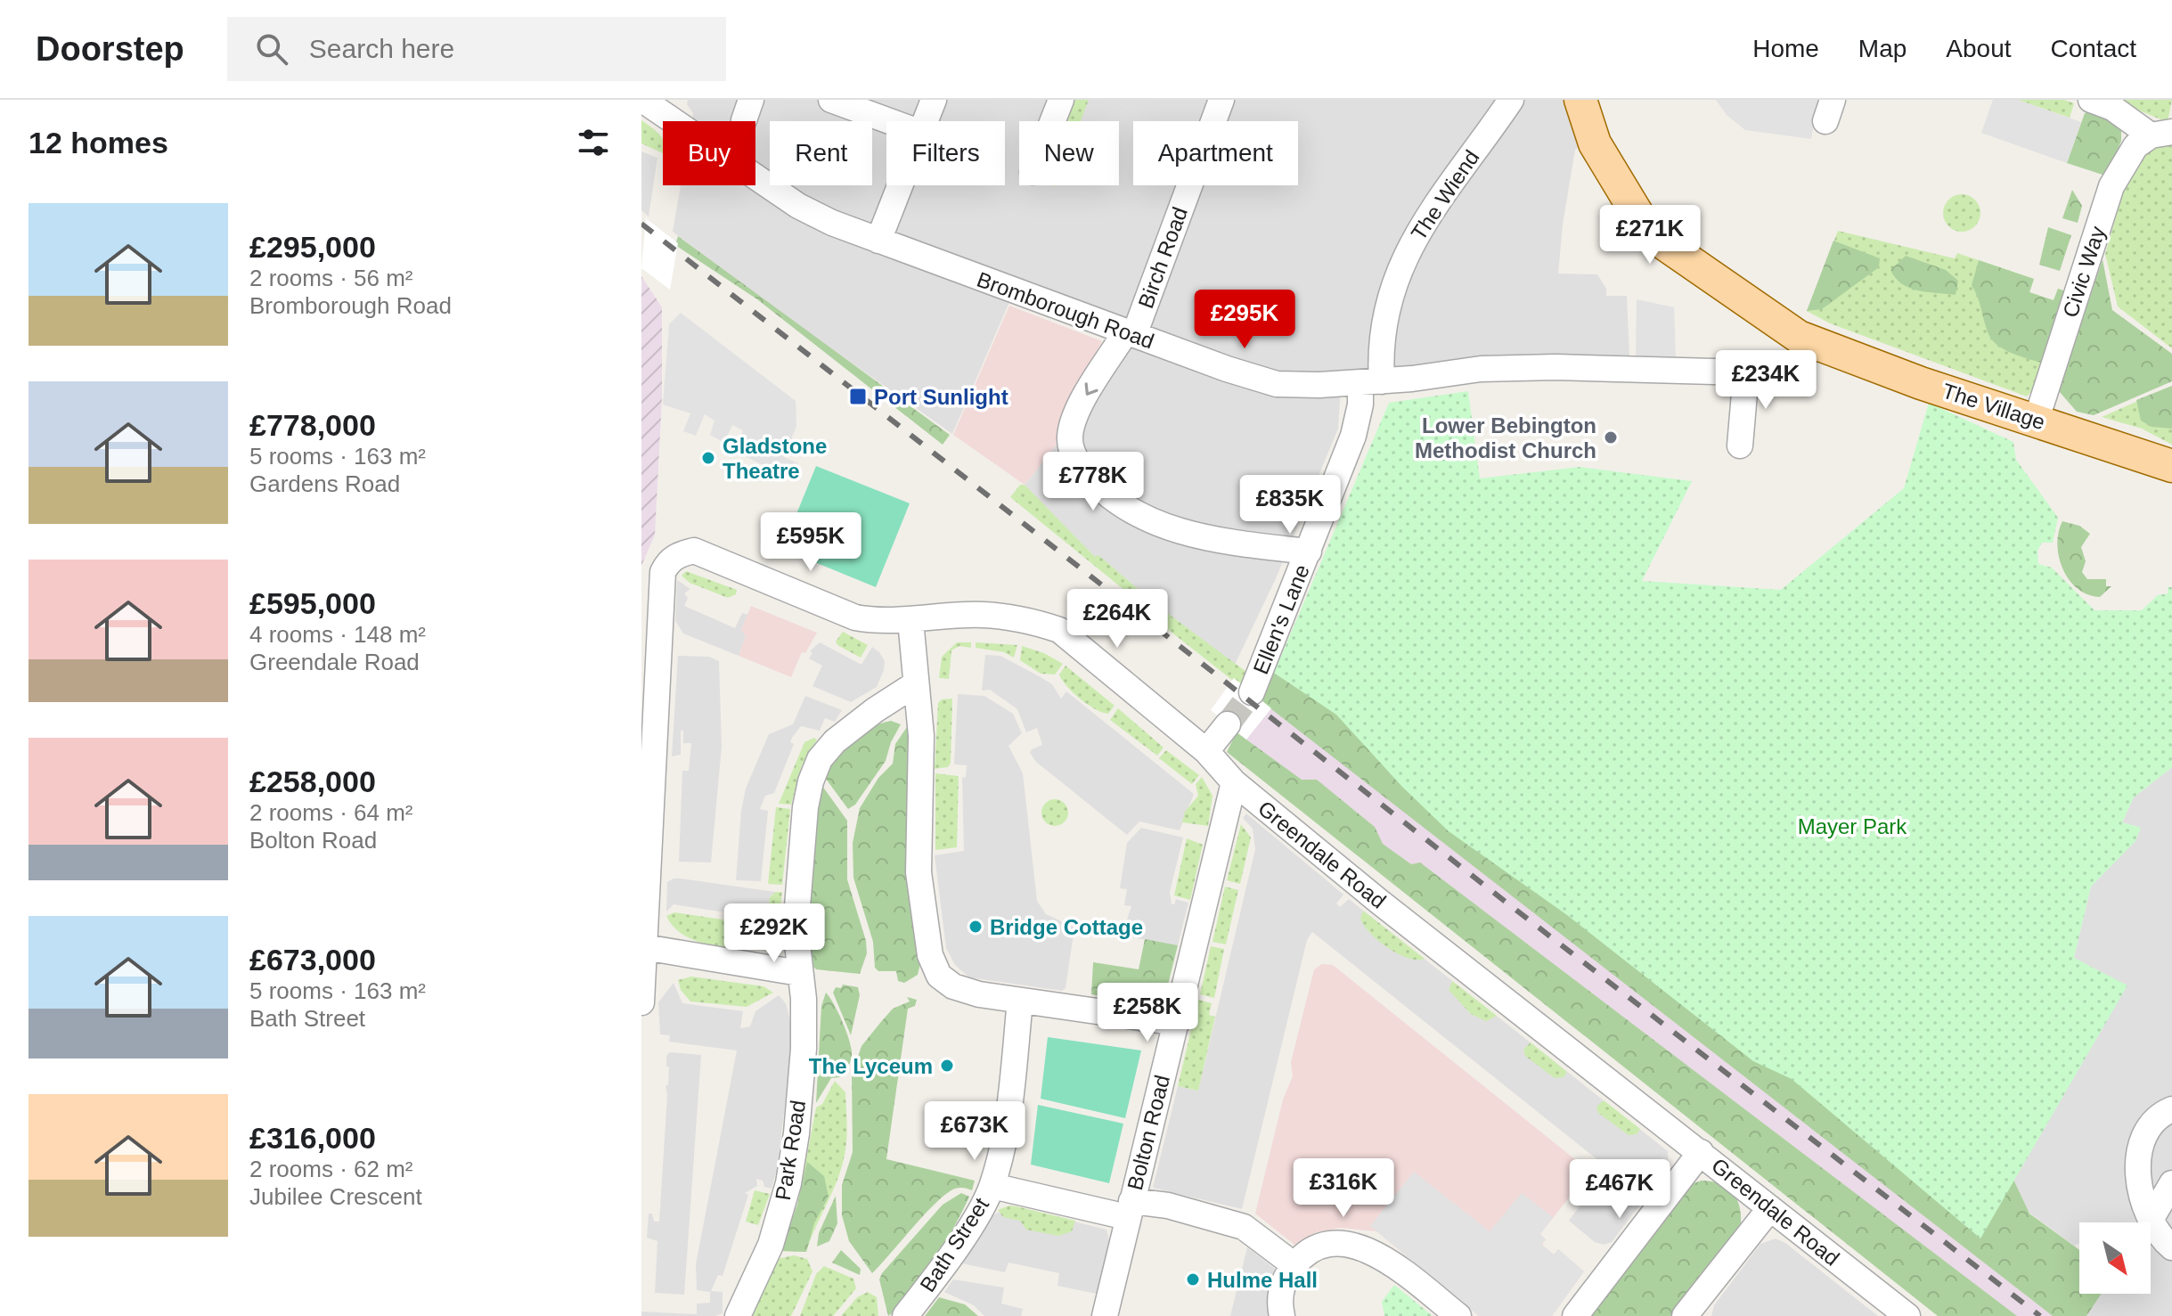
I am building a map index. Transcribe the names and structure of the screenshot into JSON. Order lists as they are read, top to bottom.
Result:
{
  "streets": {
    "main road": ["The Village"],
    "street": [
      "The Wiend",
      "Birch Road",
      "Civic Way",
      "Bromborough Road",
      "Ellen's Lane",
      "Greendale Road",
      "Bolton Road",
      "Park Road",
      "Bath Street"
    ]
  },
  "crossings": [
    ["The Wiend", "Bromborough Road"],
    ["The Wiend", "Ellen's Lane"],
    ["Birch Road", "Bromborough Road"],
    ["Birch Road", "Ellen's Lane"],
    ["Civic Way", "The Village"],
    ["Bromborough Road", "The Village"],
    ["Bromborough Road", "Ellen's Lane"],
    ["Greendale Road", "Bolton Road"]
  ],
  "parks": ["Mayer Park"],
  "places": {
    "transit": ["Port Sunlight"],
    "other": [
      "Lower Bebington Methodist Church",
      "Gladstone Theatre",
      "Bridge Cottage",
      "The Lyceum",
      "Hulme Hall"
    ]
  },
  "north": "bottom right",
  "page": {
    "header": "Doorstep",
    "search": "Search here",
    "nav": [
      "Home",
      "Map",
      "About",
      "Contact"
    ],
    "heading": "12 homes",
    "chip": [
      "Buy",
      "Rent",
      "Filters",
      "New",
      "Apartment"
    ],
    "list": [
      {
        "name": "£295,000",
        "note": "2 rooms · 56 m² · Bromborough Road"
      },
      {
        "name": "£778,000",
        "note": "5 rooms · 163 m² · Gardens Road"
      },
      {
        "name": "£595,000",
        "note": "4 rooms · 148 m² · Greendale Road"
      },
      {
        "name": "£258,000",
        "note": "2 rooms · 64 m² · Bolton Road"
      },
      {
        "name": "£673,000",
        "note": "5 rooms · 163 m² · Bath Street"
      },
      {
        "name": "£316,000",
        "note": "2 rooms · 62 m² · Jubilee Crescent"
      }
    ],
    "price": [
      "£271K",
      "£295K",
      "£234K",
      "£778K",
      "£835K",
      "£595K",
      "£264K",
      "£292K",
      "£258K",
      "£673K",
      "£316K",
      "£467K"
    ]
  }
}
